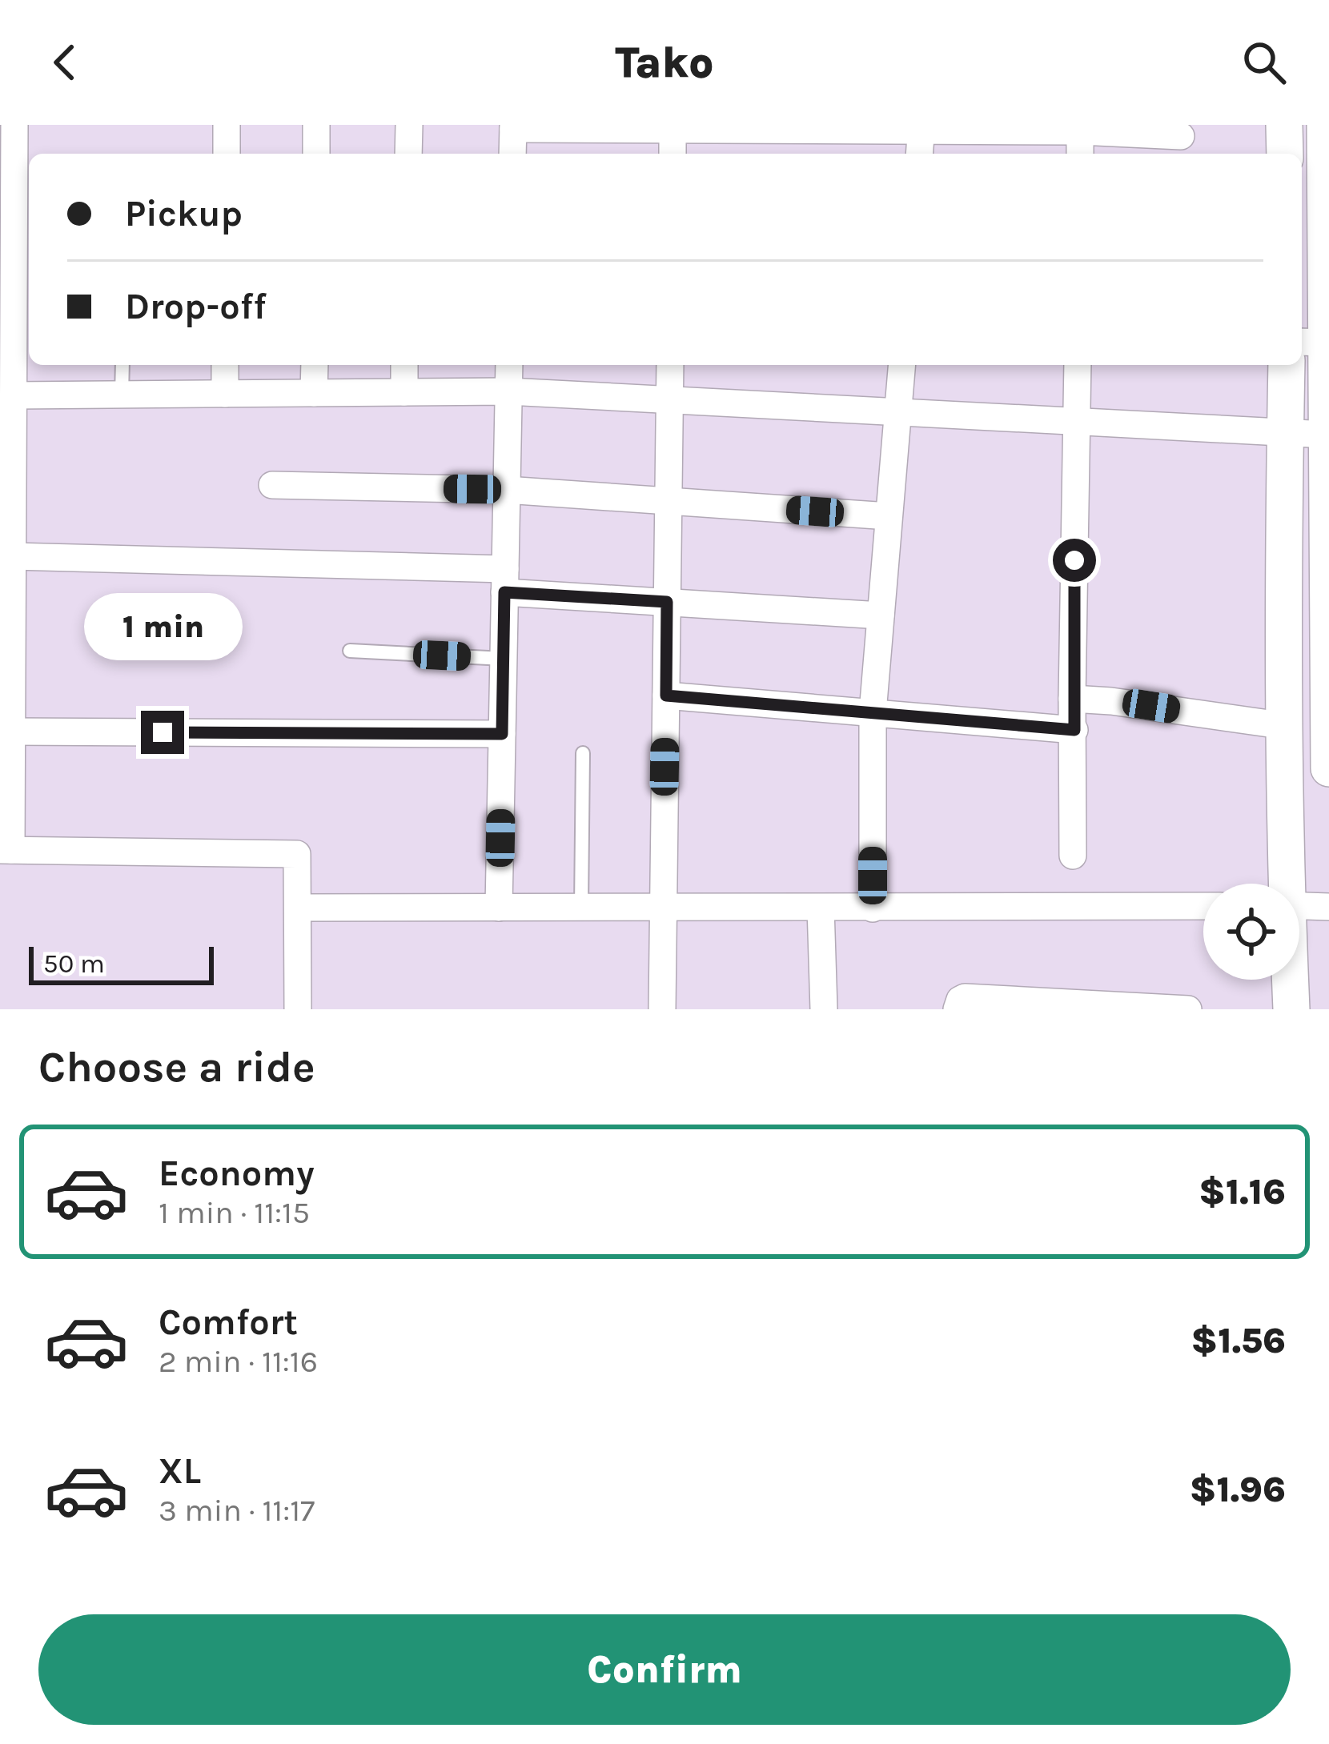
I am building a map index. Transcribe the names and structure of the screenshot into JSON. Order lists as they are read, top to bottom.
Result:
{
  "scale_bar": "50 m",
  "page": {
    "header": "Tako",
    "banner": ["Pickup", "Drop-off"],
    "bubble": "1 min",
    "scale": "50 m",
    "heading": "Choose a ride",
    "list": [
      {
        "name": "Economy",
        "note": "1 min · 11:15",
        "value": "$1.16"
      },
      {
        "name": "Comfort",
        "note": "2 min · 11:16",
        "value": "$1.56"
      },
      {
        "name": "XL",
        "note": "3 min · 11:17",
        "value": "$1.96"
      }
    ],
    "buttons": "Confirm"
  }
}
